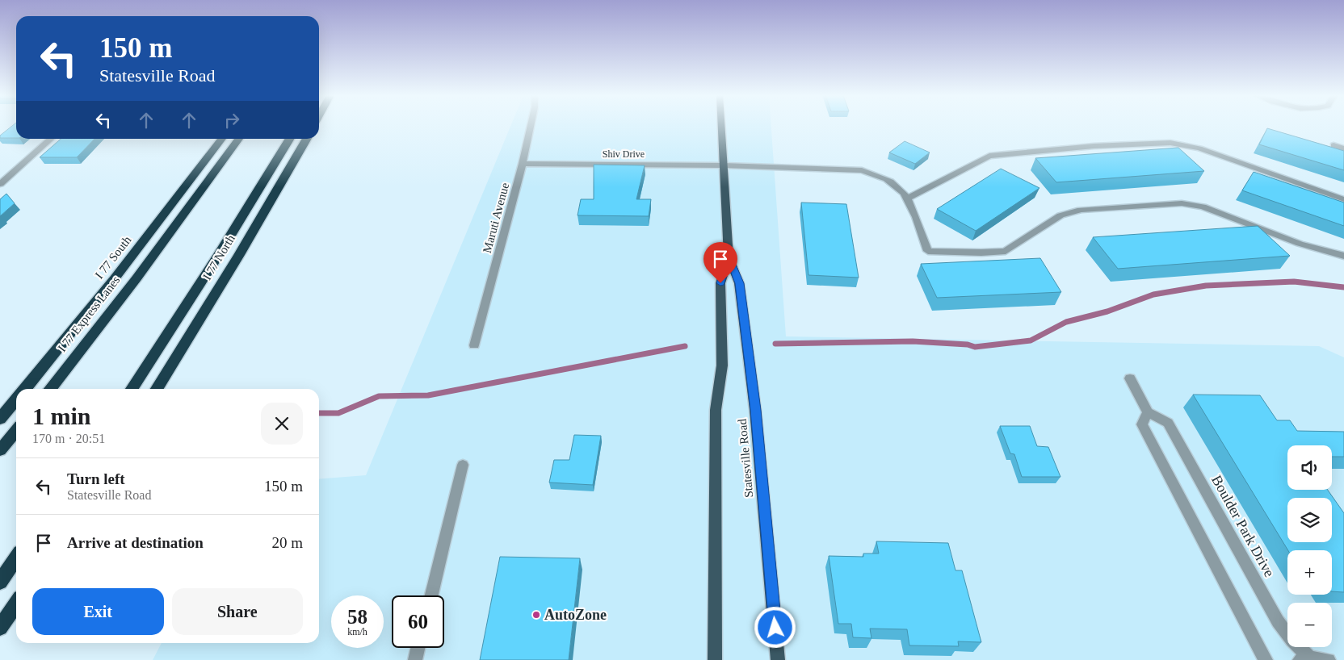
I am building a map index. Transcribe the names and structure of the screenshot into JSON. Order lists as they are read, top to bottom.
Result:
{
  "streets": {
    "highway": ["I 77 South", "I 77 North", "I 77 Express Lanes"],
    "main road": ["Statesville Road"],
    "street": ["Shiv Drive", "Maruti Avenue", "Boulder Park Drive"]
  },
  "crossings": [
    ["Shiv Drive", "Maruti Avenue"],
    ["Shiv Drive", "Statesville Road"]
  ],
  "places": ["AutoZone"],
  "page": {
    "turn": ["150 m", "Statesville Road"],
    "heading": ["1 min", "170 m · 20:51"],
    "map_buttons": ["+", "−"],
    "list": [
      {
        "name": "Turn left",
        "note": "Statesville Road",
        "value": "150 m"
      },
      {
        "name": "Arrive at destination",
        "value": "20 m"
      }
    ],
    "buttons": ["Exit", "Share"],
    "speed": "58 km/h",
    "limit": "60"
  }
}
